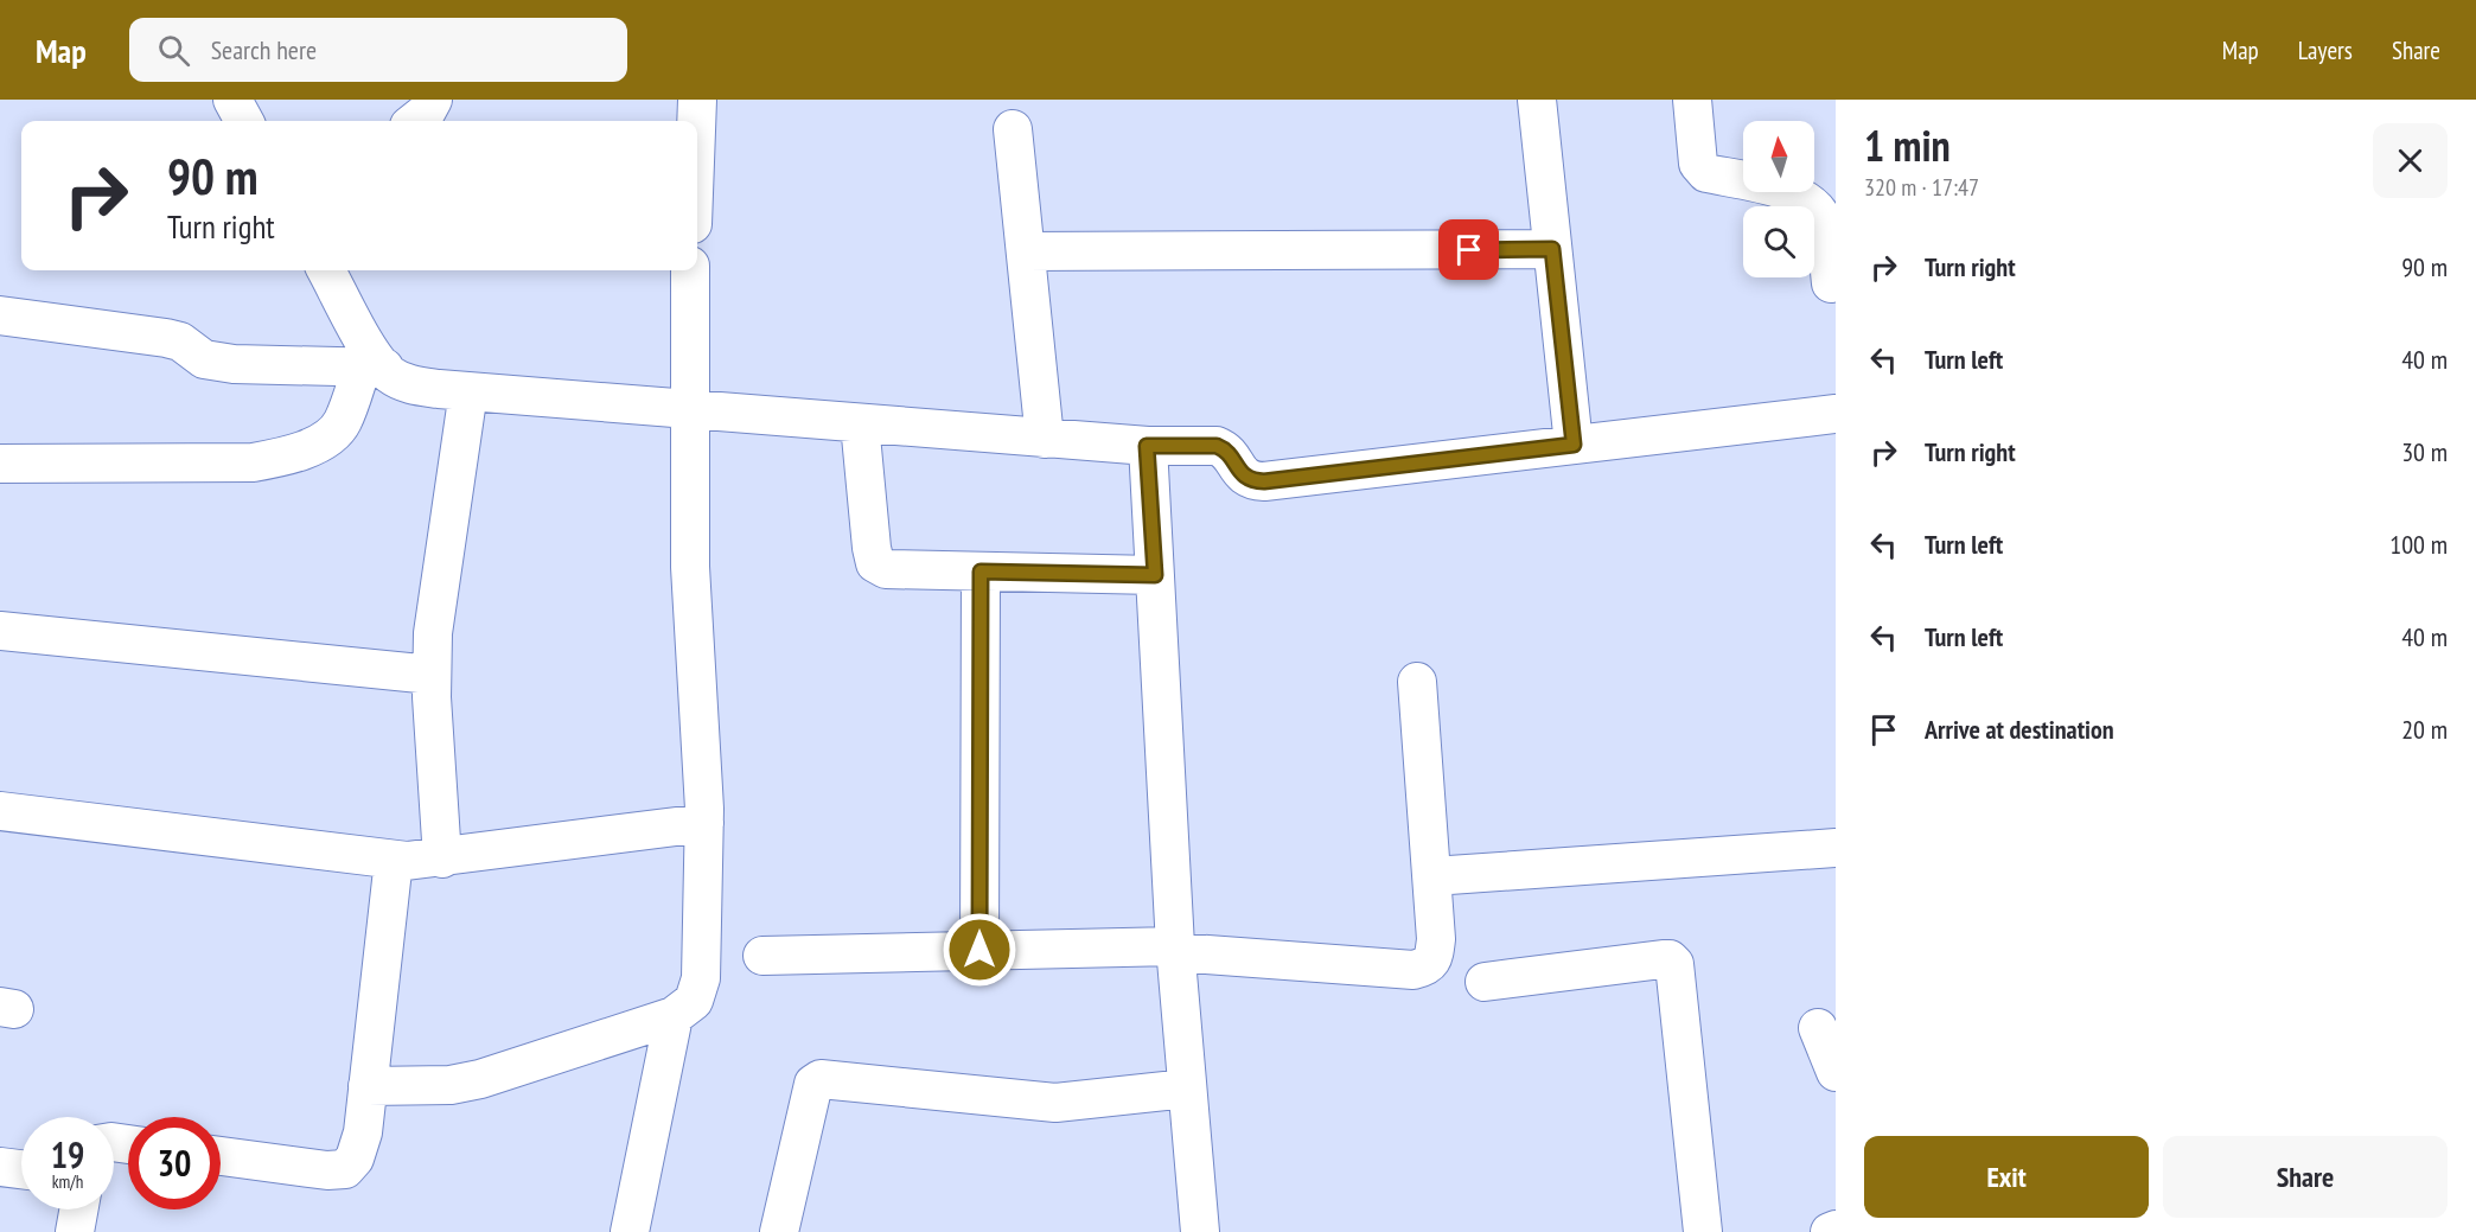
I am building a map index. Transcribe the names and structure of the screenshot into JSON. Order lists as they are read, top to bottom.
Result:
{
  "north": "top",
  "page": {
    "header": "Map",
    "search": "Search here",
    "nav": ["Map", "Layers", "Share"],
    "heading": ["1 min", "320 m · 17:47"],
    "turn": ["90 m", "Turn right"],
    "list": [
      {
        "name": "Turn right",
        "value": "90 m"
      },
      {
        "name": "Turn left",
        "value": "40 m"
      },
      {
        "name": "Turn right",
        "value": "30 m"
      },
      {
        "name": "Turn left",
        "value": "100 m"
      },
      {
        "name": "Turn left",
        "value": "40 m"
      },
      {
        "name": "Arrive at destination",
        "value": "20 m"
      }
    ],
    "speed": "19 km/h",
    "limit": "30",
    "buttons": ["Exit", "Share"]
  }
}
